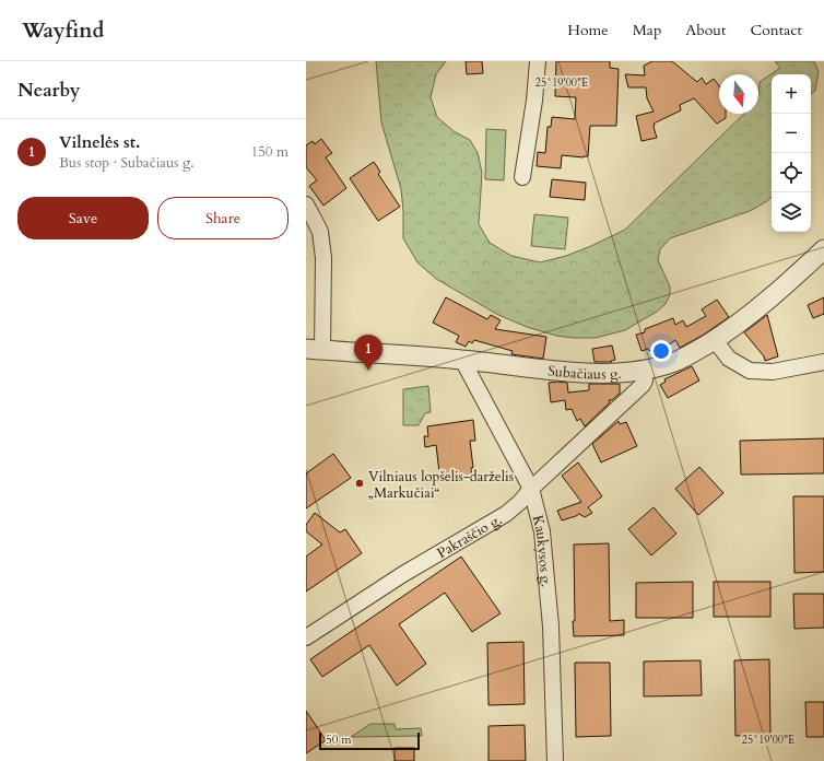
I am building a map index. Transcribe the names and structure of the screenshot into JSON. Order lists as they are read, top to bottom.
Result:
{
  "streets": {
    "street": ["Subačiaus g.", "Pakraščio g.", "Kaukysos g."]
  },
  "crossings": [
    ["Subačiaus g.", "Pakraščio g."],
    ["Subačiaus g.", "Kaukysos g."],
    ["Pakraščio g.", "Kaukysos g."]
  ],
  "places": ["Vilniaus lopšelis-darželis „Markučiai“"],
  "scale_bar": "50 m",
  "north": "bottom",
  "page": {
    "header": "Wayfind",
    "nav": [
      "Home",
      "Map",
      "About",
      "Contact"
    ],
    "heading": "Nearby",
    "map_buttons": ["+", "−"],
    "list": [
      {
        "mark": "1",
        "name": "Vilnelės st.",
        "note": "Bus stop · Subačiaus g.",
        "value": "150 m"
      }
    ],
    "buttons": ["Save", "Share"],
    "pins": "1",
    "scale": "50 m"
  },
  "coordinates": ["25°19'00\"E"]
}
